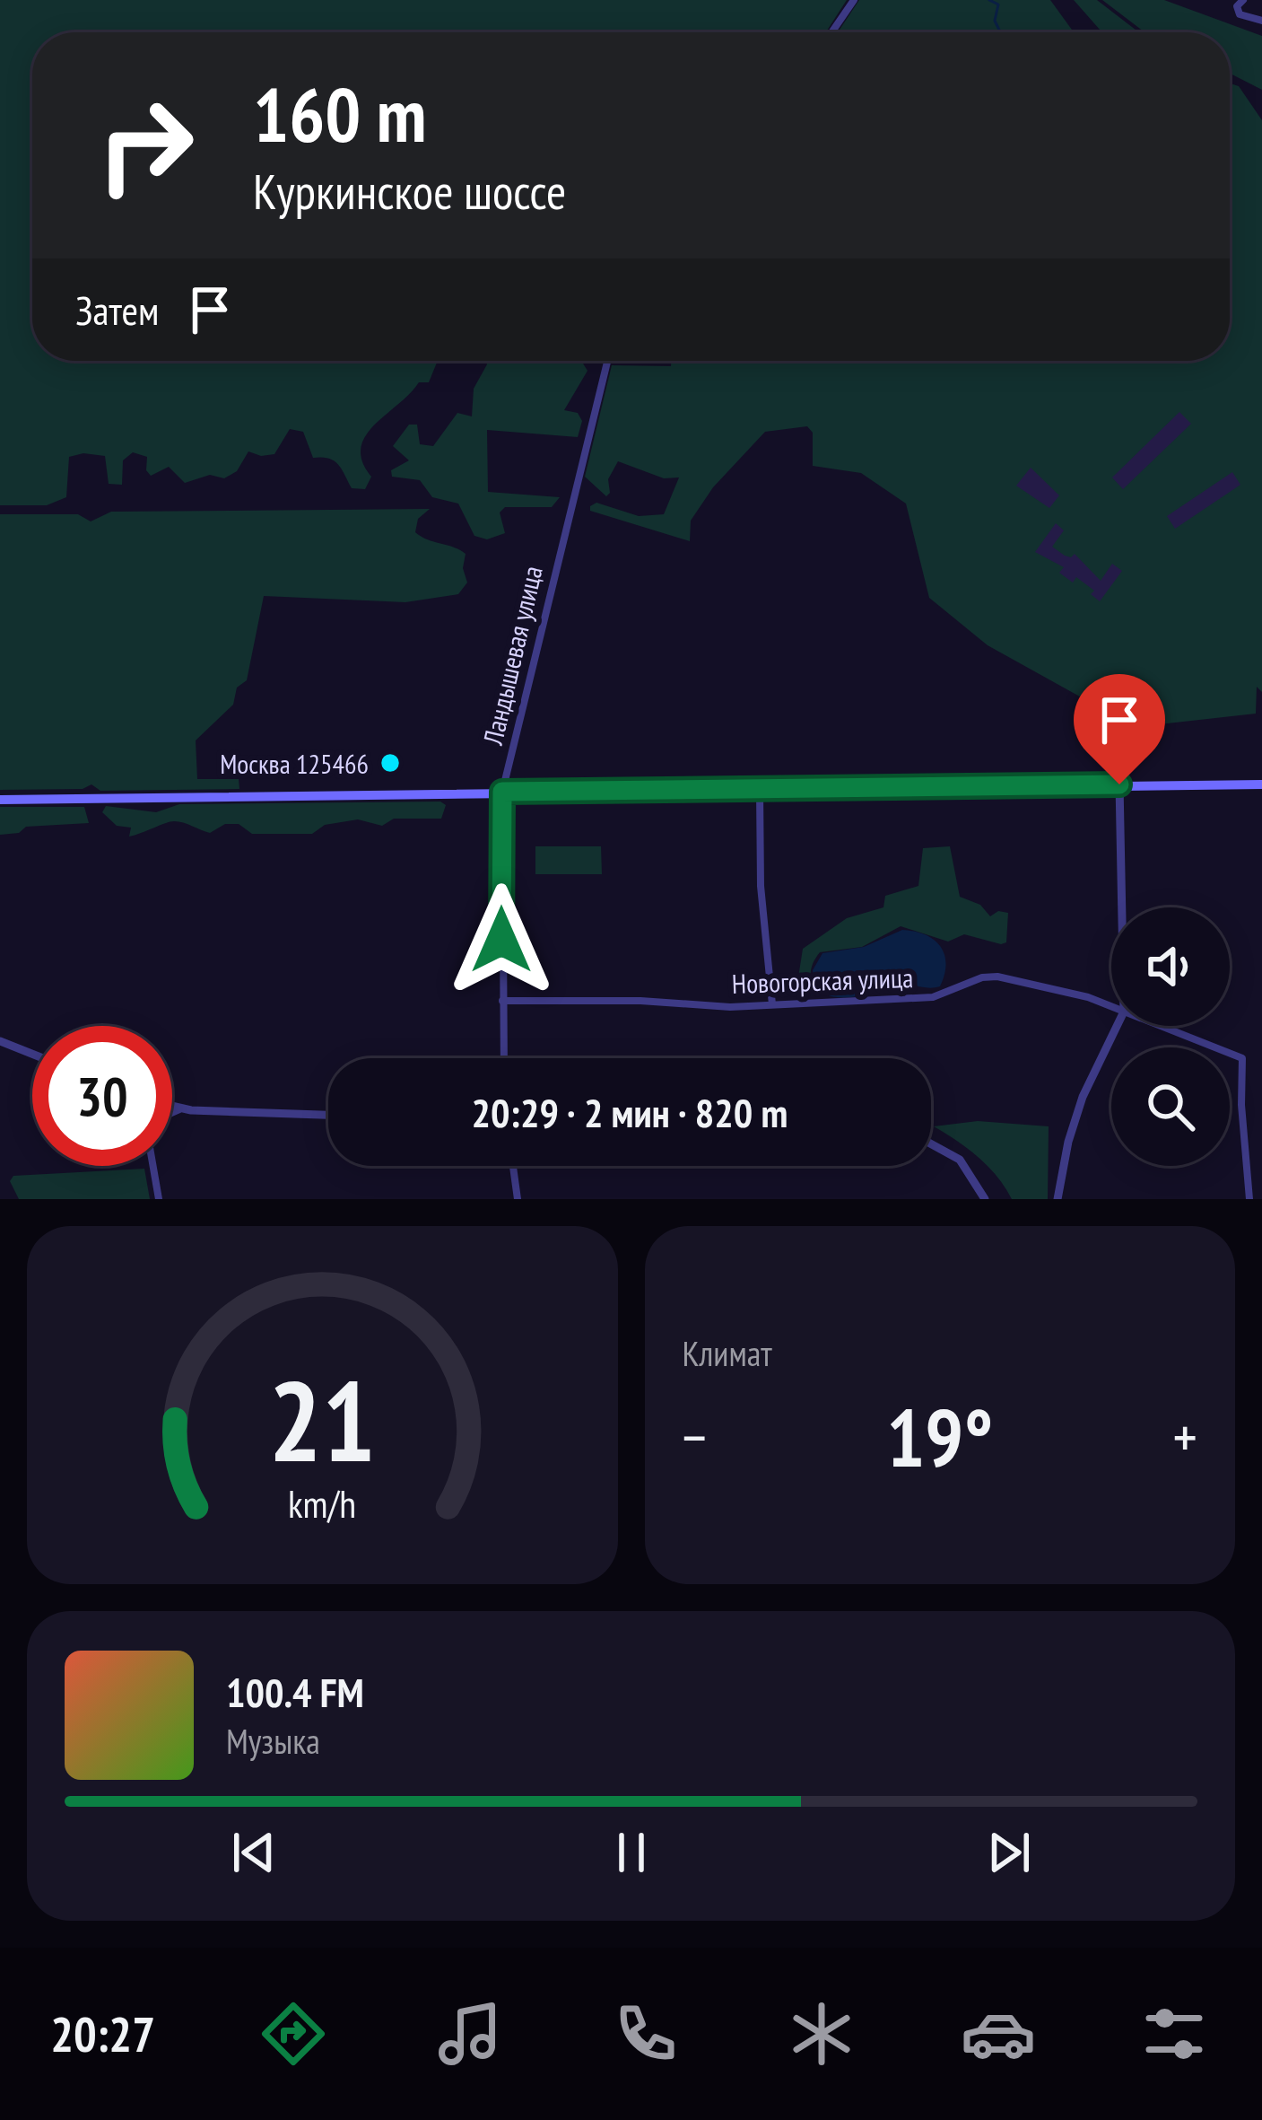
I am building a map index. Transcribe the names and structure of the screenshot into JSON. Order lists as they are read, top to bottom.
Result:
{
  "streets": {
    "street": ["Ландышевая улица", "Новогорская улица"]
  },
  "crossings": [
    ["Ландышевая улица", "Новогорская улица"]
  ],
  "places": ["Москва 125466"],
  "page": {
    "turn": ["160 m", "Куркинское шоссе"],
    "then": "Затем",
    "limit": "30",
    "trip": "20:29 · 2 мин · 820 m",
    "tile": "Климат",
    "heat": ["−", "19°", "+"],
    "song": ["100.4 FM", "Музыка"],
    "tabs": "20:27",
    "gauge": ["21", "km/h"]
  }
}
